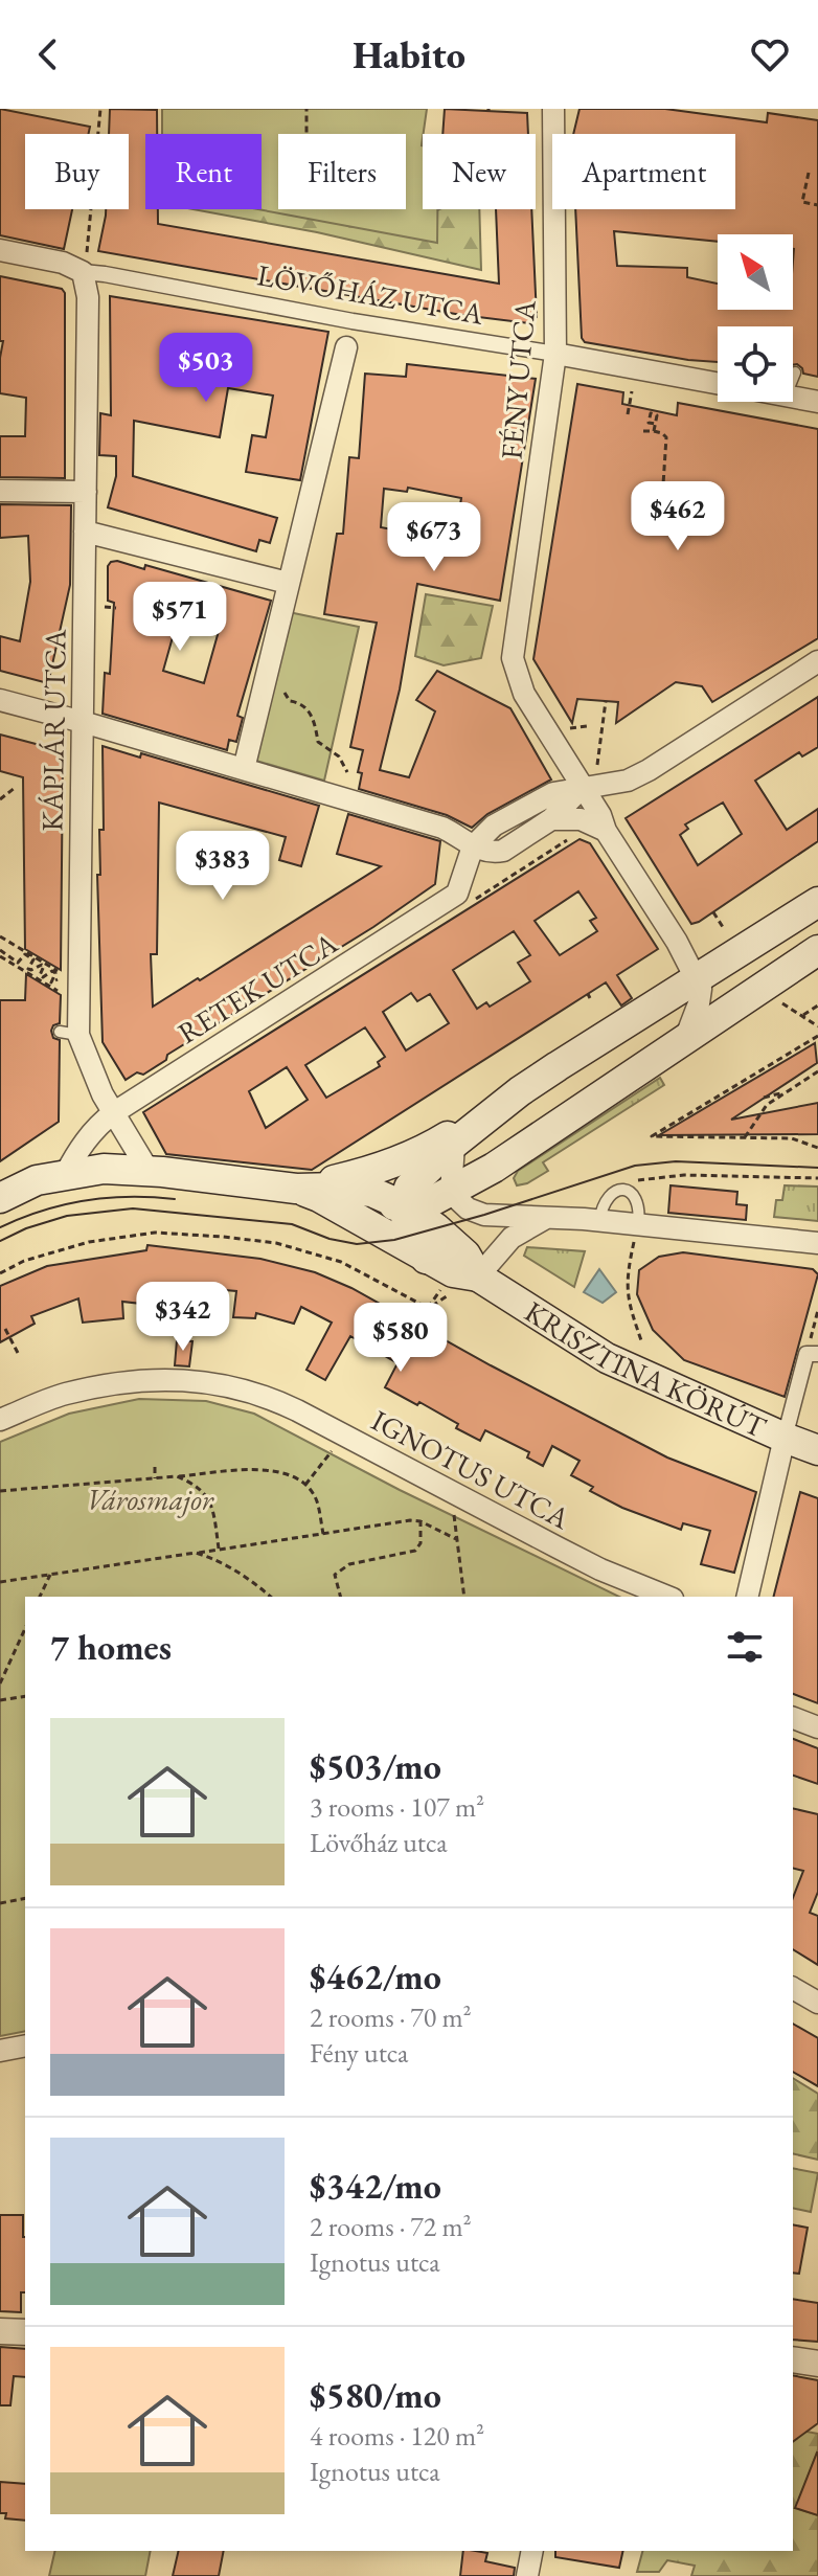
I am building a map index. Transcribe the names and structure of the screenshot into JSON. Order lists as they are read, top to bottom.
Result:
{
  "streets": {
    "main road": ["KRISZTINA KÖRÚT"],
    "street": [
      "LÖVŐHÁZ UTCA",
      "FÉNY UTCA",
      "KÁPLÁR UTCA",
      "RETEK UTCA",
      "IGNOTUS UTCA"
    ]
  },
  "crossings": [
    ["LÖVŐHÁZ UTCA", "FÉNY UTCA"],
    ["LÖVŐHÁZ UTCA", "KÁPLÁR UTCA"],
    ["KÁPLÁR UTCA", "RETEK UTCA"]
  ],
  "parks": ["Városmajor"],
  "north": "top left",
  "page": {
    "header": "Habito",
    "chip": [
      "Buy",
      "Rent",
      "Filters",
      "New",
      "Apartment"
    ],
    "price": [
      "$503",
      "$462",
      "$673",
      "$571",
      "$383",
      "$342",
      "$580"
    ],
    "heading": "7 homes",
    "list": [
      {
        "name": "$503/mo",
        "note": "3 rooms · 107 m² · Lövőház utca"
      },
      {
        "name": "$462/mo",
        "note": "2 rooms · 70 m² · Fény utca"
      },
      {
        "name": "$342/mo",
        "note": "2 rooms · 72 m² · Ignotus utca"
      },
      {
        "name": "$580/mo",
        "note": "4 rooms · 120 m² · Ignotus utca"
      }
    ]
  }
}
